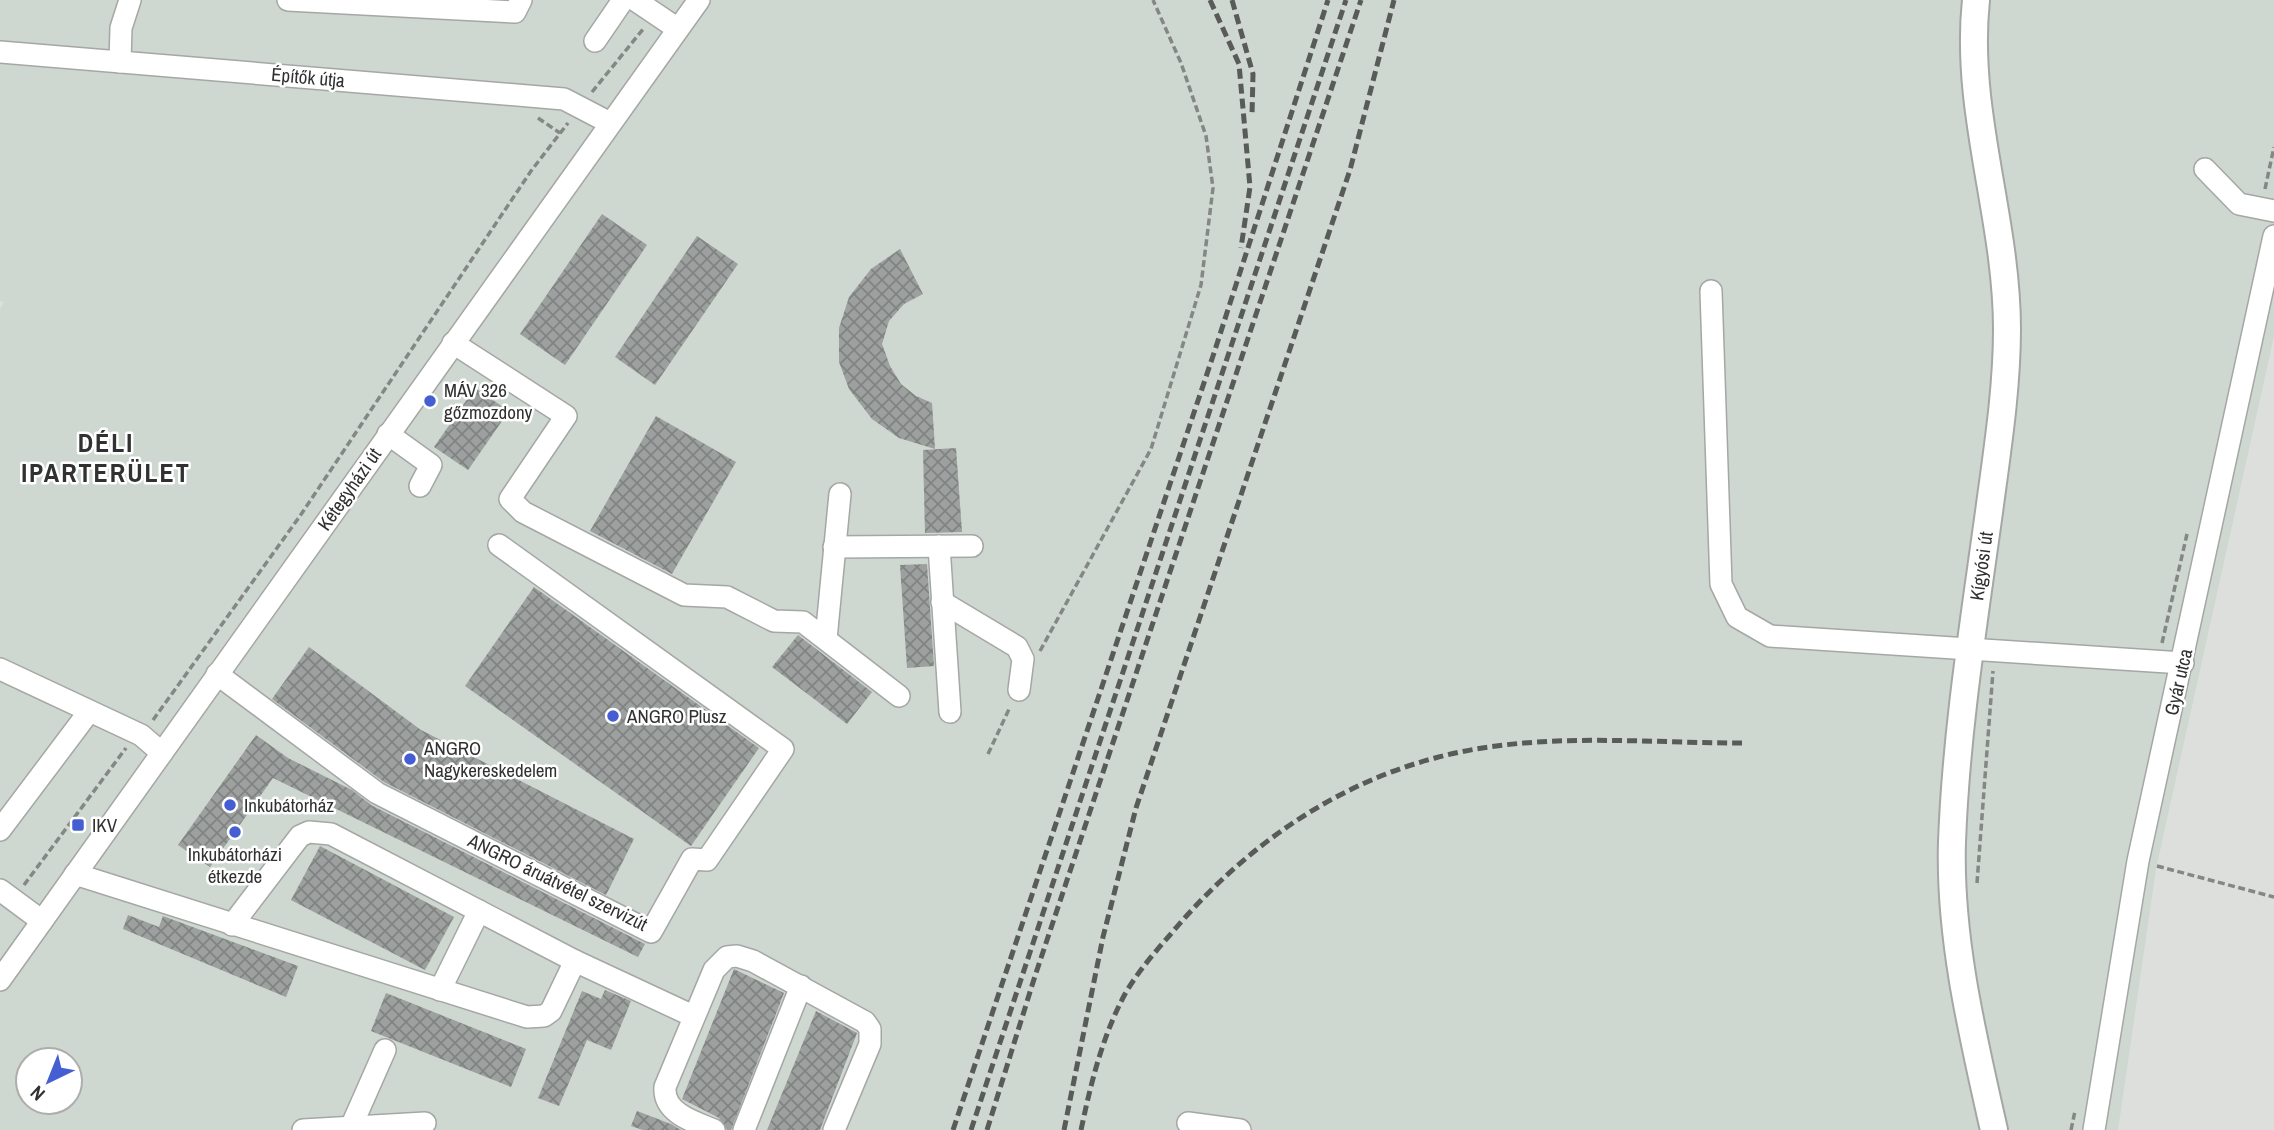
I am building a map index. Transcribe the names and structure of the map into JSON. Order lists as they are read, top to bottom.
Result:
{
  "streets": {
    "main road": ["Kígyósi út"],
    "street": [
      "Építők útja",
      "Kétegyházi út",
      "Gyár utca",
      "ANGRO áruátvétel szervizút"
    ]
  },
  "crossings": [
    ["Építők útja", "Kétegyházi út"],
    ["Kétegyházi út", "ANGRO áruátvétel szervizút"]
  ],
  "districts": ["DÉLI IPARTERÜLET"],
  "places": {
    "other": [
      "MÁV 326 gőzmozdony",
      "ANGRO Plusz",
      "ANGRO Nagykereskedelem",
      "Inkubátorház",
      "Inkubátorházi étkezde"
    ],
    "transit": ["IKV"]
  },
  "north": "bottom left"
}
